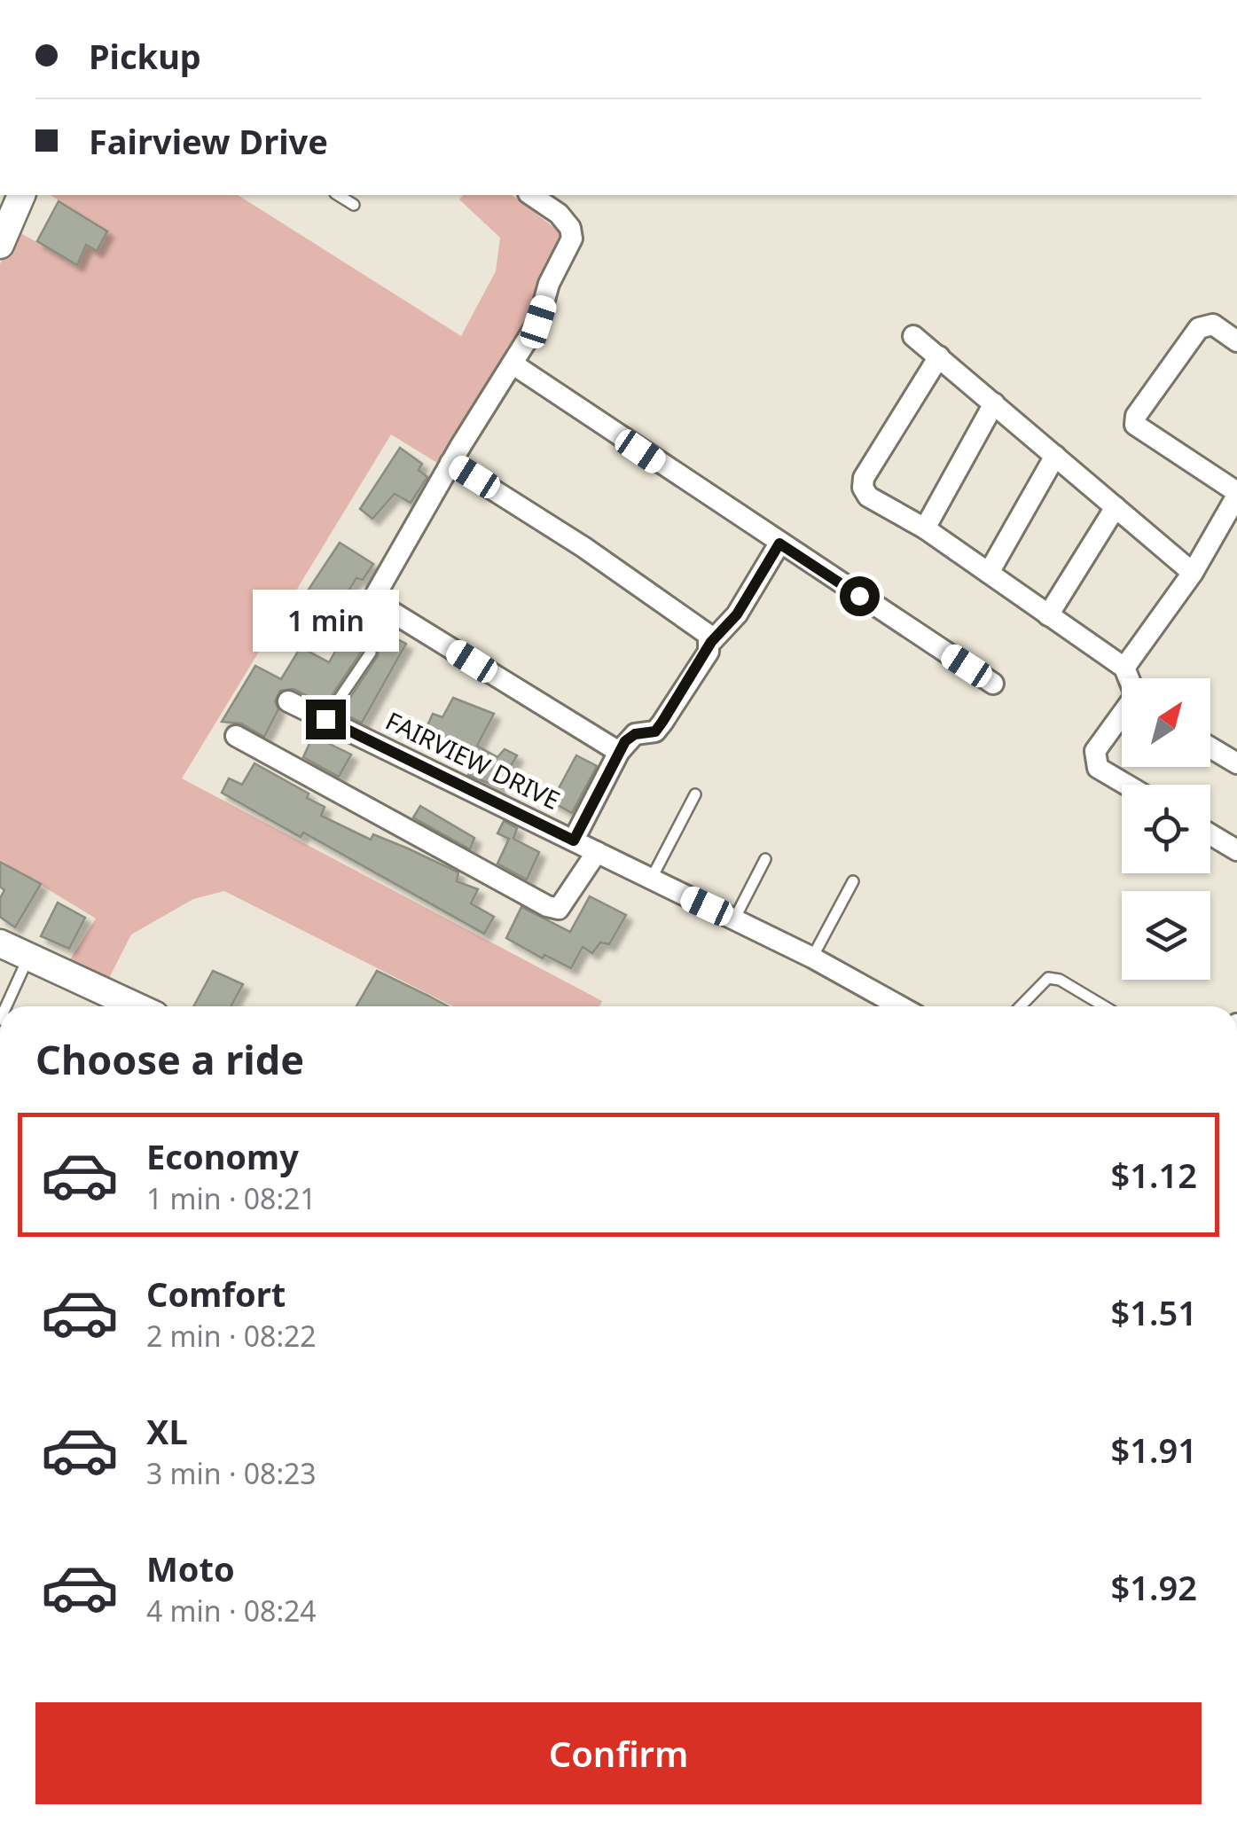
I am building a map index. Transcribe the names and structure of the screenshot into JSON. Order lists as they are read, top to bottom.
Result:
{
  "streets": {
    "street": ["FAIRVIEW DRIVE"]
  },
  "north": "top right",
  "page": {
    "banner": ["Pickup", "Fairview Drive"],
    "bubble": "1 min",
    "heading": "Choose a ride",
    "list": [
      {
        "name": "Economy",
        "note": "1 min · 08:21",
        "value": "$1.12"
      },
      {
        "name": "Comfort",
        "note": "2 min · 08:22",
        "value": "$1.51"
      },
      {
        "name": "XL",
        "note": "3 min · 08:23",
        "value": "$1.91"
      },
      {
        "name": "Moto",
        "note": "4 min · 08:24",
        "value": "$1.92"
      }
    ],
    "buttons": "Confirm"
  }
}
